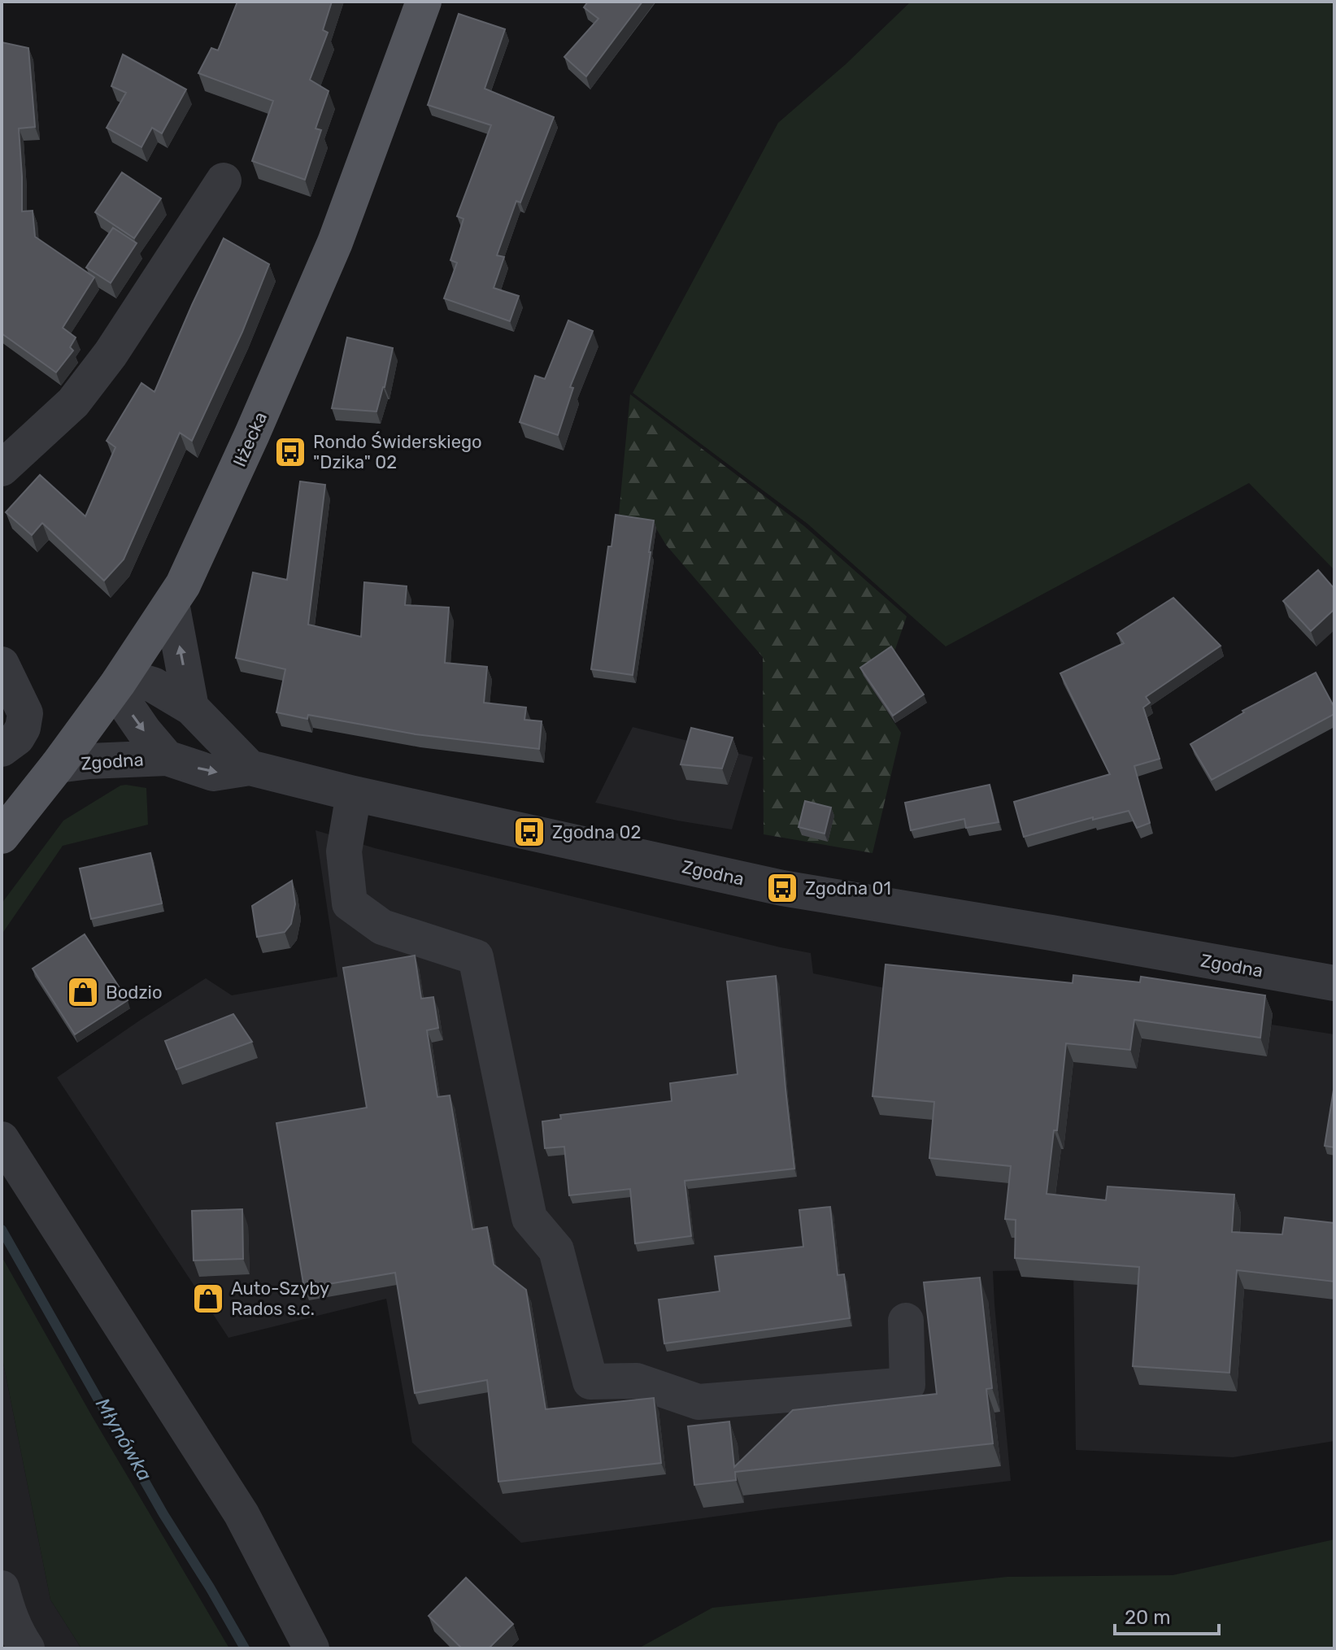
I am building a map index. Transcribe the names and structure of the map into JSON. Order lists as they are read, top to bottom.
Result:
{
  "streets": {
    "main road": ["Iłżecka"],
    "street": ["Zgodna"]
  },
  "crossings": [
    ["Iłżecka", "Zgodna"]
  ],
  "water": ["Młynówka"],
  "places": {
    "bus stop": ["Rondo Świderskiego \"Dzika\" 02", "Zgodna 02", "Zgodna 01"],
    "shop": ["Bodzio", "Auto-Szyby Rados s.c."]
  },
  "scale_bar": "20 m"
}
